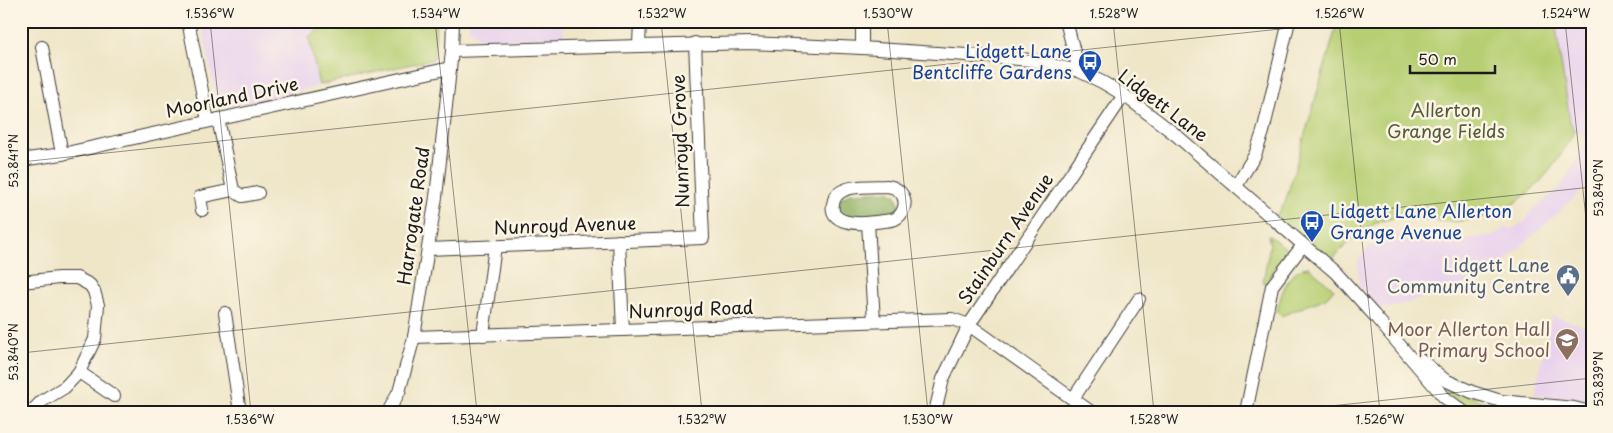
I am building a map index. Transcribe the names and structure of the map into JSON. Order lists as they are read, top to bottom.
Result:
{
  "streets": {
    "street": [
      "Moorland Drive",
      "Lidgett Lane",
      "Nunroyd Grove",
      "Harrogate Road",
      "Nunroyd Avenue",
      "Stainburn Avenue",
      "Nunroyd Road"
    ]
  },
  "crossings": [
    ["Moorland Drive", "Harrogate Road"],
    ["Lidgett Lane", "Nunroyd Grove"],
    ["Lidgett Lane", "Harrogate Road"],
    ["Lidgett Lane", "Stainburn Avenue"],
    ["Nunroyd Grove", "Nunroyd Avenue"],
    ["Harrogate Road", "Nunroyd Avenue"],
    ["Harrogate Road", "Nunroyd Road"],
    ["Stainburn Avenue", "Nunroyd Road"]
  ],
  "parks": ["Allerton Grange Fields"],
  "places": {
    "bus stop": ["Lidgett Lane Bentcliffe Gardens", "Lidgett Lane Allerton Grange Avenue"],
    "public building": ["Lidgett Lane Community Centre"],
    "school or university": ["Moor Allerton Hall Primary School"]
  },
  "scale_bar": "50 m",
  "coordinates": [
    "1.536°W",
    "1.534°W",
    "1.532°W",
    "1.530°W",
    "1.528°W",
    "1.526°W",
    "1.524°W",
    "53.841°N",
    "53.840°N",
    "53.839°N"
  ]
}
